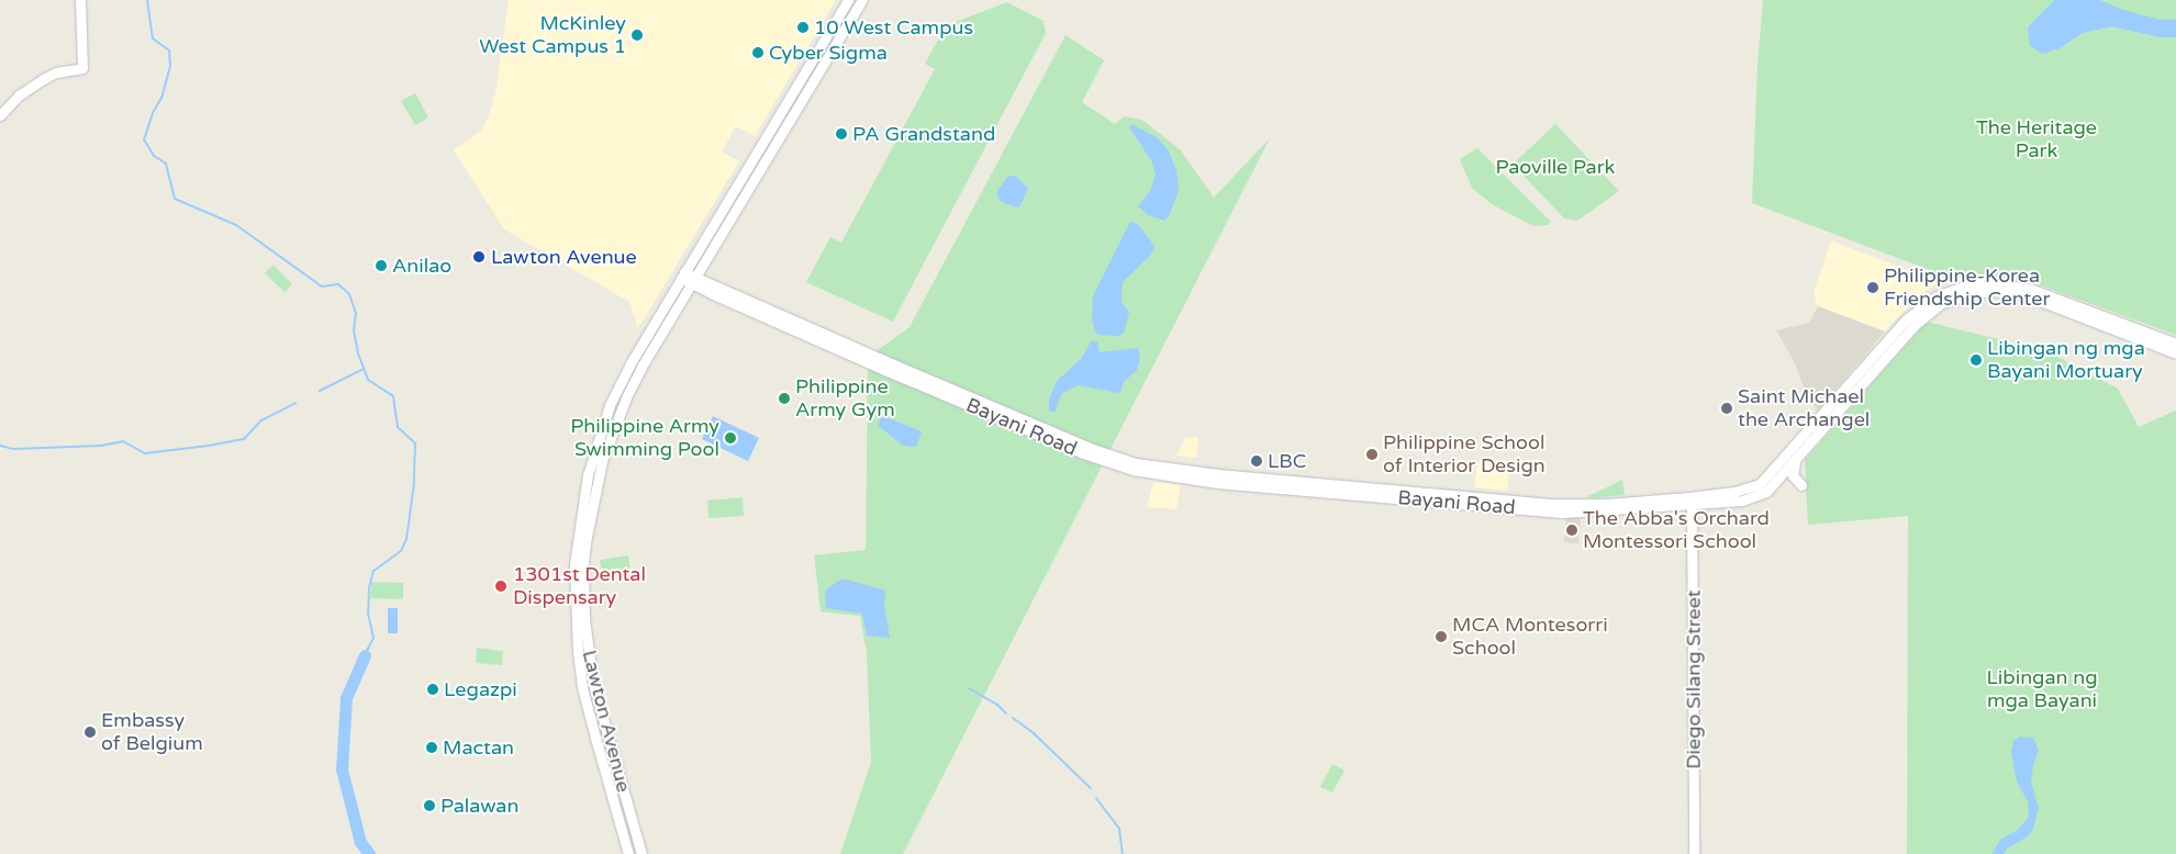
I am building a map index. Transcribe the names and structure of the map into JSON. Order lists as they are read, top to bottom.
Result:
{
  "streets": {
    "main road": ["Bayani Road", "Diego Silang Street", "Lawton Avenue"]
  },
  "crossings": [
    ["Bayani Road", "Diego Silang Street"],
    ["Bayani Road", "Lawton Avenue"]
  ],
  "parks": ["The Heritage Park", "Paoville Park", "Libingan ng mga Bayani"],
  "places": [
    "10 West Campus",
    "McKinley West Campus 1",
    "Cyber Sigma",
    "PA Grandstand",
    "Lawton Avenue",
    "Anilao",
    "Philippine-Korea Friendship Center",
    "Libingan ng mga Bayani Mortuary",
    "Philippine Army Gym",
    "Saint Michael the Archangel",
    "Philippine Army Swimming Pool",
    "Philippine School of Interior Design",
    "LBC",
    "The Abba's Orchard Montessori School",
    "1301st Dental Dispensary",
    "MCA Montesorri School",
    "Legazpi",
    "Embassy of Belgium",
    "Mactan",
    "Palawan"
  ]
}
